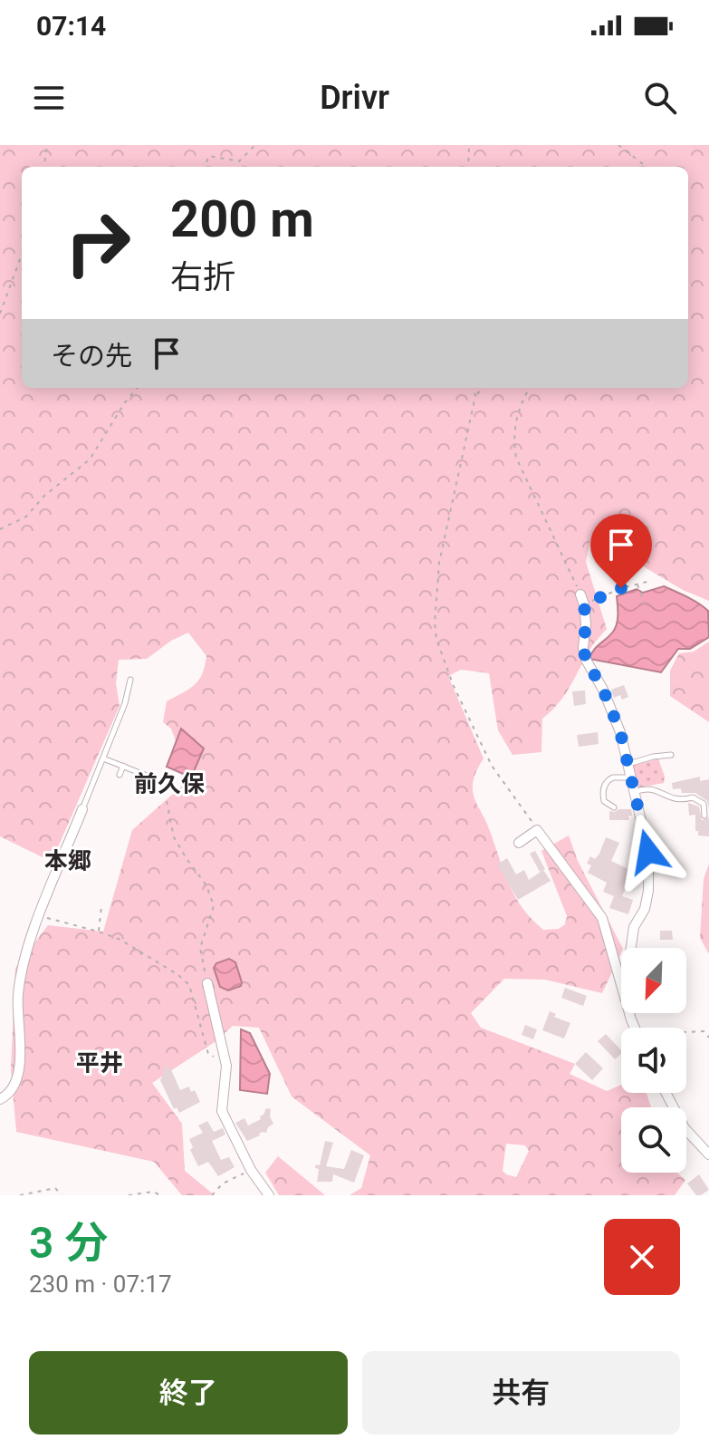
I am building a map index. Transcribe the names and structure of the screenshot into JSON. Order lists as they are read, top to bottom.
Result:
{
  "districts": ["前久保", "本郷", "平井"],
  "north": "bottom left",
  "page": {
    "status": "07:14",
    "header": "Drivr",
    "turn": ["200 m", "右折"],
    "then": "その先",
    "heading": ["3 分", "230 m · 07:17"],
    "buttons": ["終了", "共有"]
  }
}
